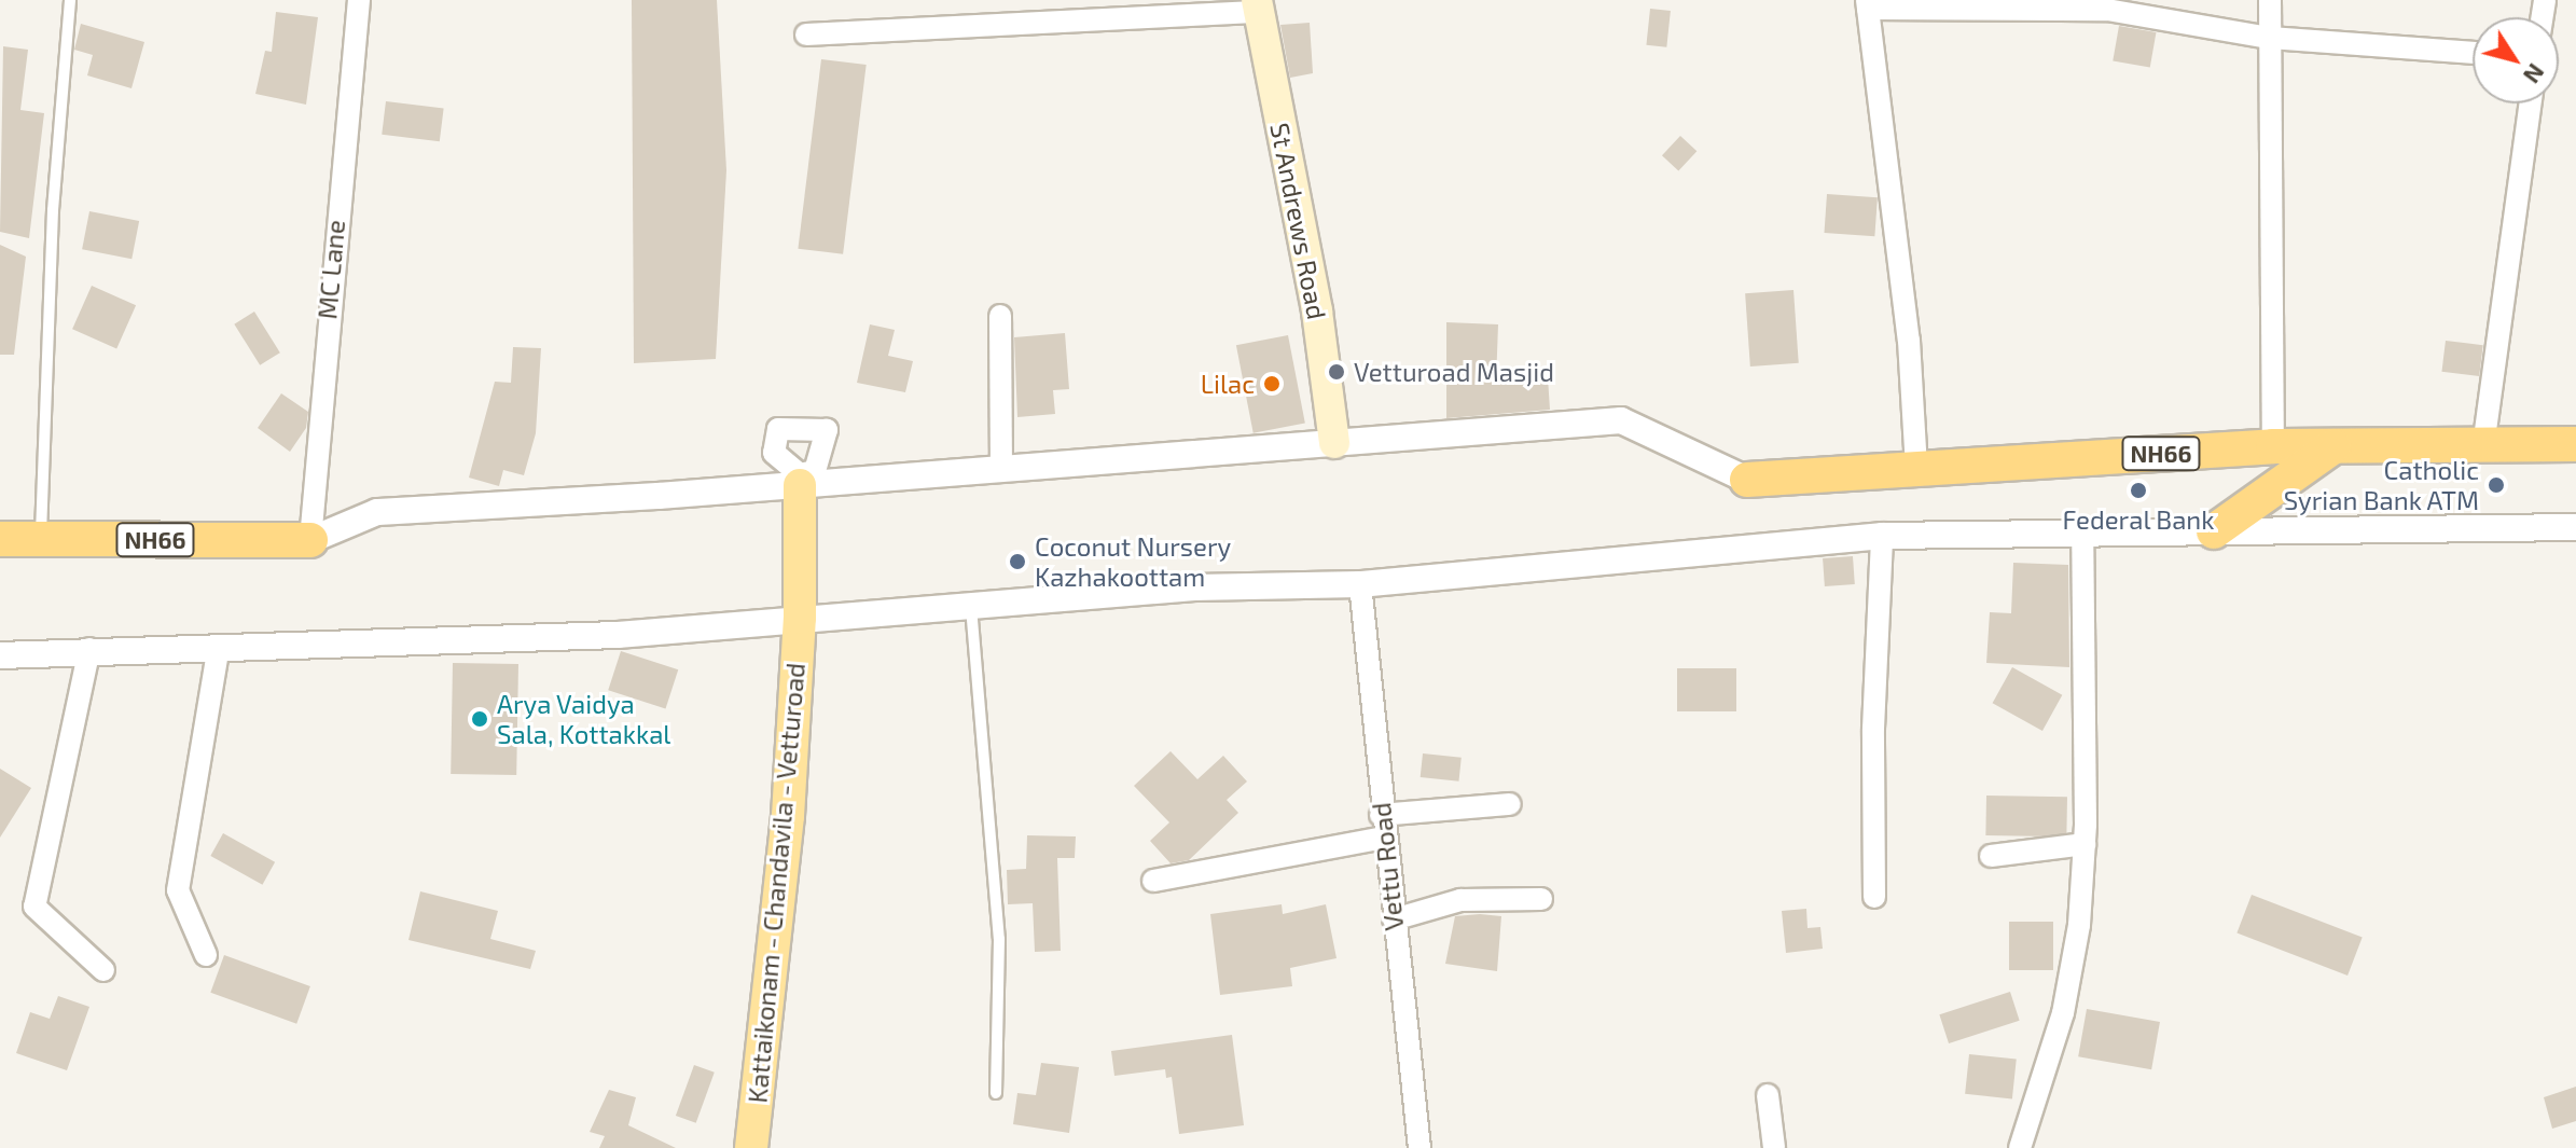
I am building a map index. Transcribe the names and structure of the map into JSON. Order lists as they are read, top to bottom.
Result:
{
  "streets": {
    "highway": ["NH66"],
    "main road": ["St Andrews Road", "Kattaikonam - Chandavila - Vetturoad"],
    "street": ["MC Lane", "Vettu Road"]
  },
  "crossings": [
    ["MC Lane", "NH66"]
  ],
  "places": [
    "Vetturoad Masjid",
    "Lilac",
    "Catholic Syrian Bank ATM",
    "Federal Bank",
    "Coconut Nursery Kazhakoottam",
    "Arya Vaidya Sala, Kottakkal"
  ],
  "north": "bottom right"
}
